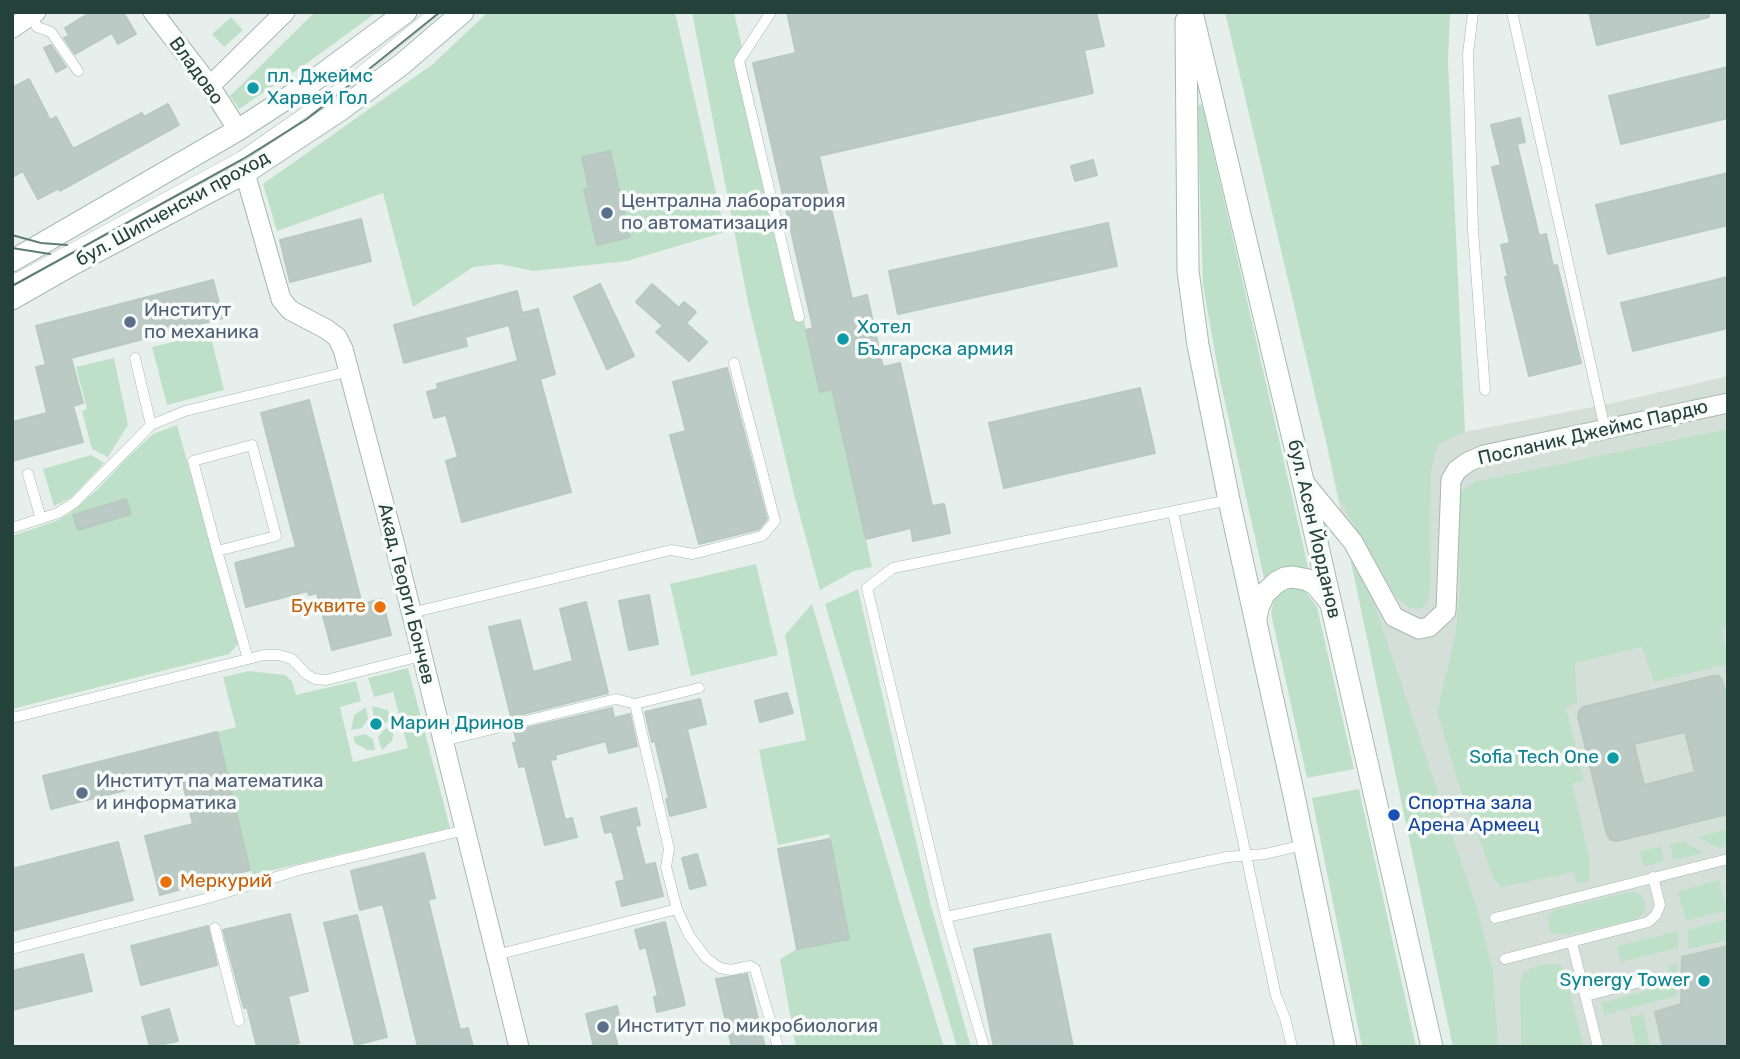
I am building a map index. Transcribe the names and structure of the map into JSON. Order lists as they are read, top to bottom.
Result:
{
  "streets": {
    "main road": ["бул. Шипченски проход", "бул. Асен Йорданов"],
    "street": ["Владово", "Посланик Джеймс Пардю", "Акад. Георги Бончев"]
  },
  "crossings": [
    ["Владово", "бул. Шипченски проход"],
    ["бул. Шипченски проход", "Акад. Георги Бончев"],
    ["Посланик Джеймс Пардю", "бул. Асен Йорданов"]
  ],
  "places": [
    "пл. Джеймс Харвей Гол",
    "Централна лаборатория по автоматизация",
    "Институт по механика",
    "Хотел Българска армия",
    "Буквите",
    "Марин Дринов",
    "Sofia Tech One",
    "Институт па математика и информатика",
    "Спортна зала Арена Армеец",
    "Меркурий",
    "Synergy Tower",
    "Институт по микробиология"
  ]
}
